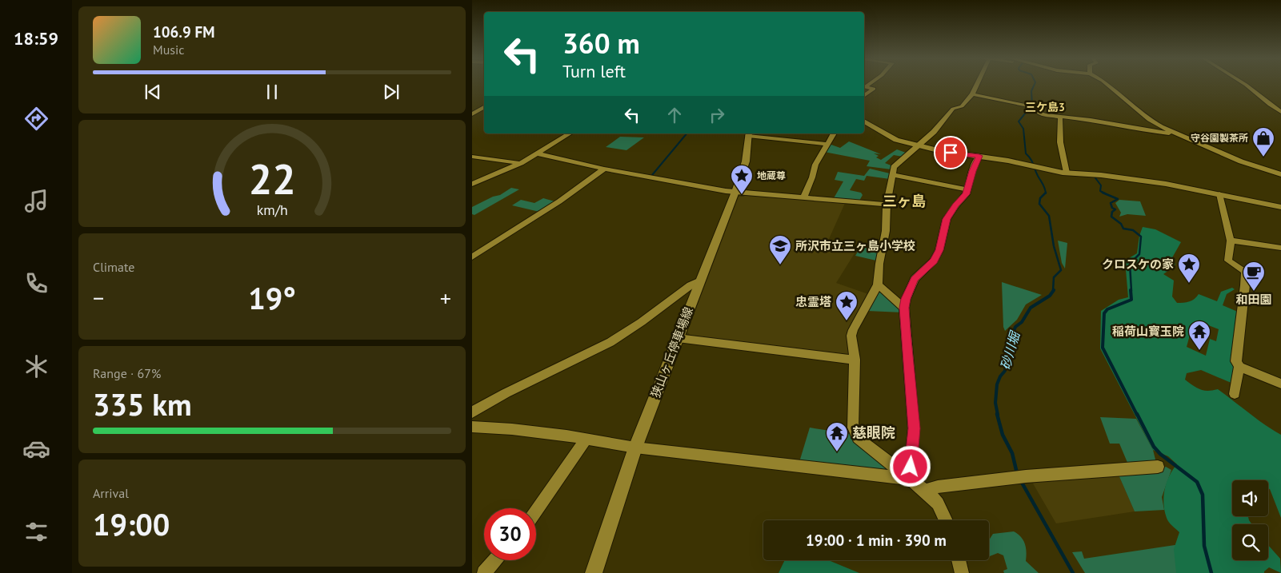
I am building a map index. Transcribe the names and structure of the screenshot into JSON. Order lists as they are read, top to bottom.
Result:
{
  "streets": {
    "street": ["狭山ヶ丘停車場線"]
  },
  "districts": ["三ケ島3", "三ヶ島"],
  "water": ["砂川堀"],
  "places": {
    "shop": ["守谷園製茶所"],
    "place": ["地蔵尊", "クロスケの家", "忠霊塔"],
    "school or university": ["所沢市立三ヶ島小学校"],
    "cafe": ["和田園"],
    "temple": ["稲荷山寳玉院", "慈眼院"]
  },
  "page": {
    "tabs": "18:59",
    "turn": ["360 m", "Turn left"],
    "song": ["106.9 FM", "Music"],
    "tile": [
      "Climate",
      ["Range · 67%", "335 km"],
      ["Arrival", "19:00"]
    ],
    "heat": ["−", "19°", "+"],
    "limit": "30",
    "trip": "19:00 · 1 min · 390 m",
    "gauge": ["22", "km/h"]
  }
}
